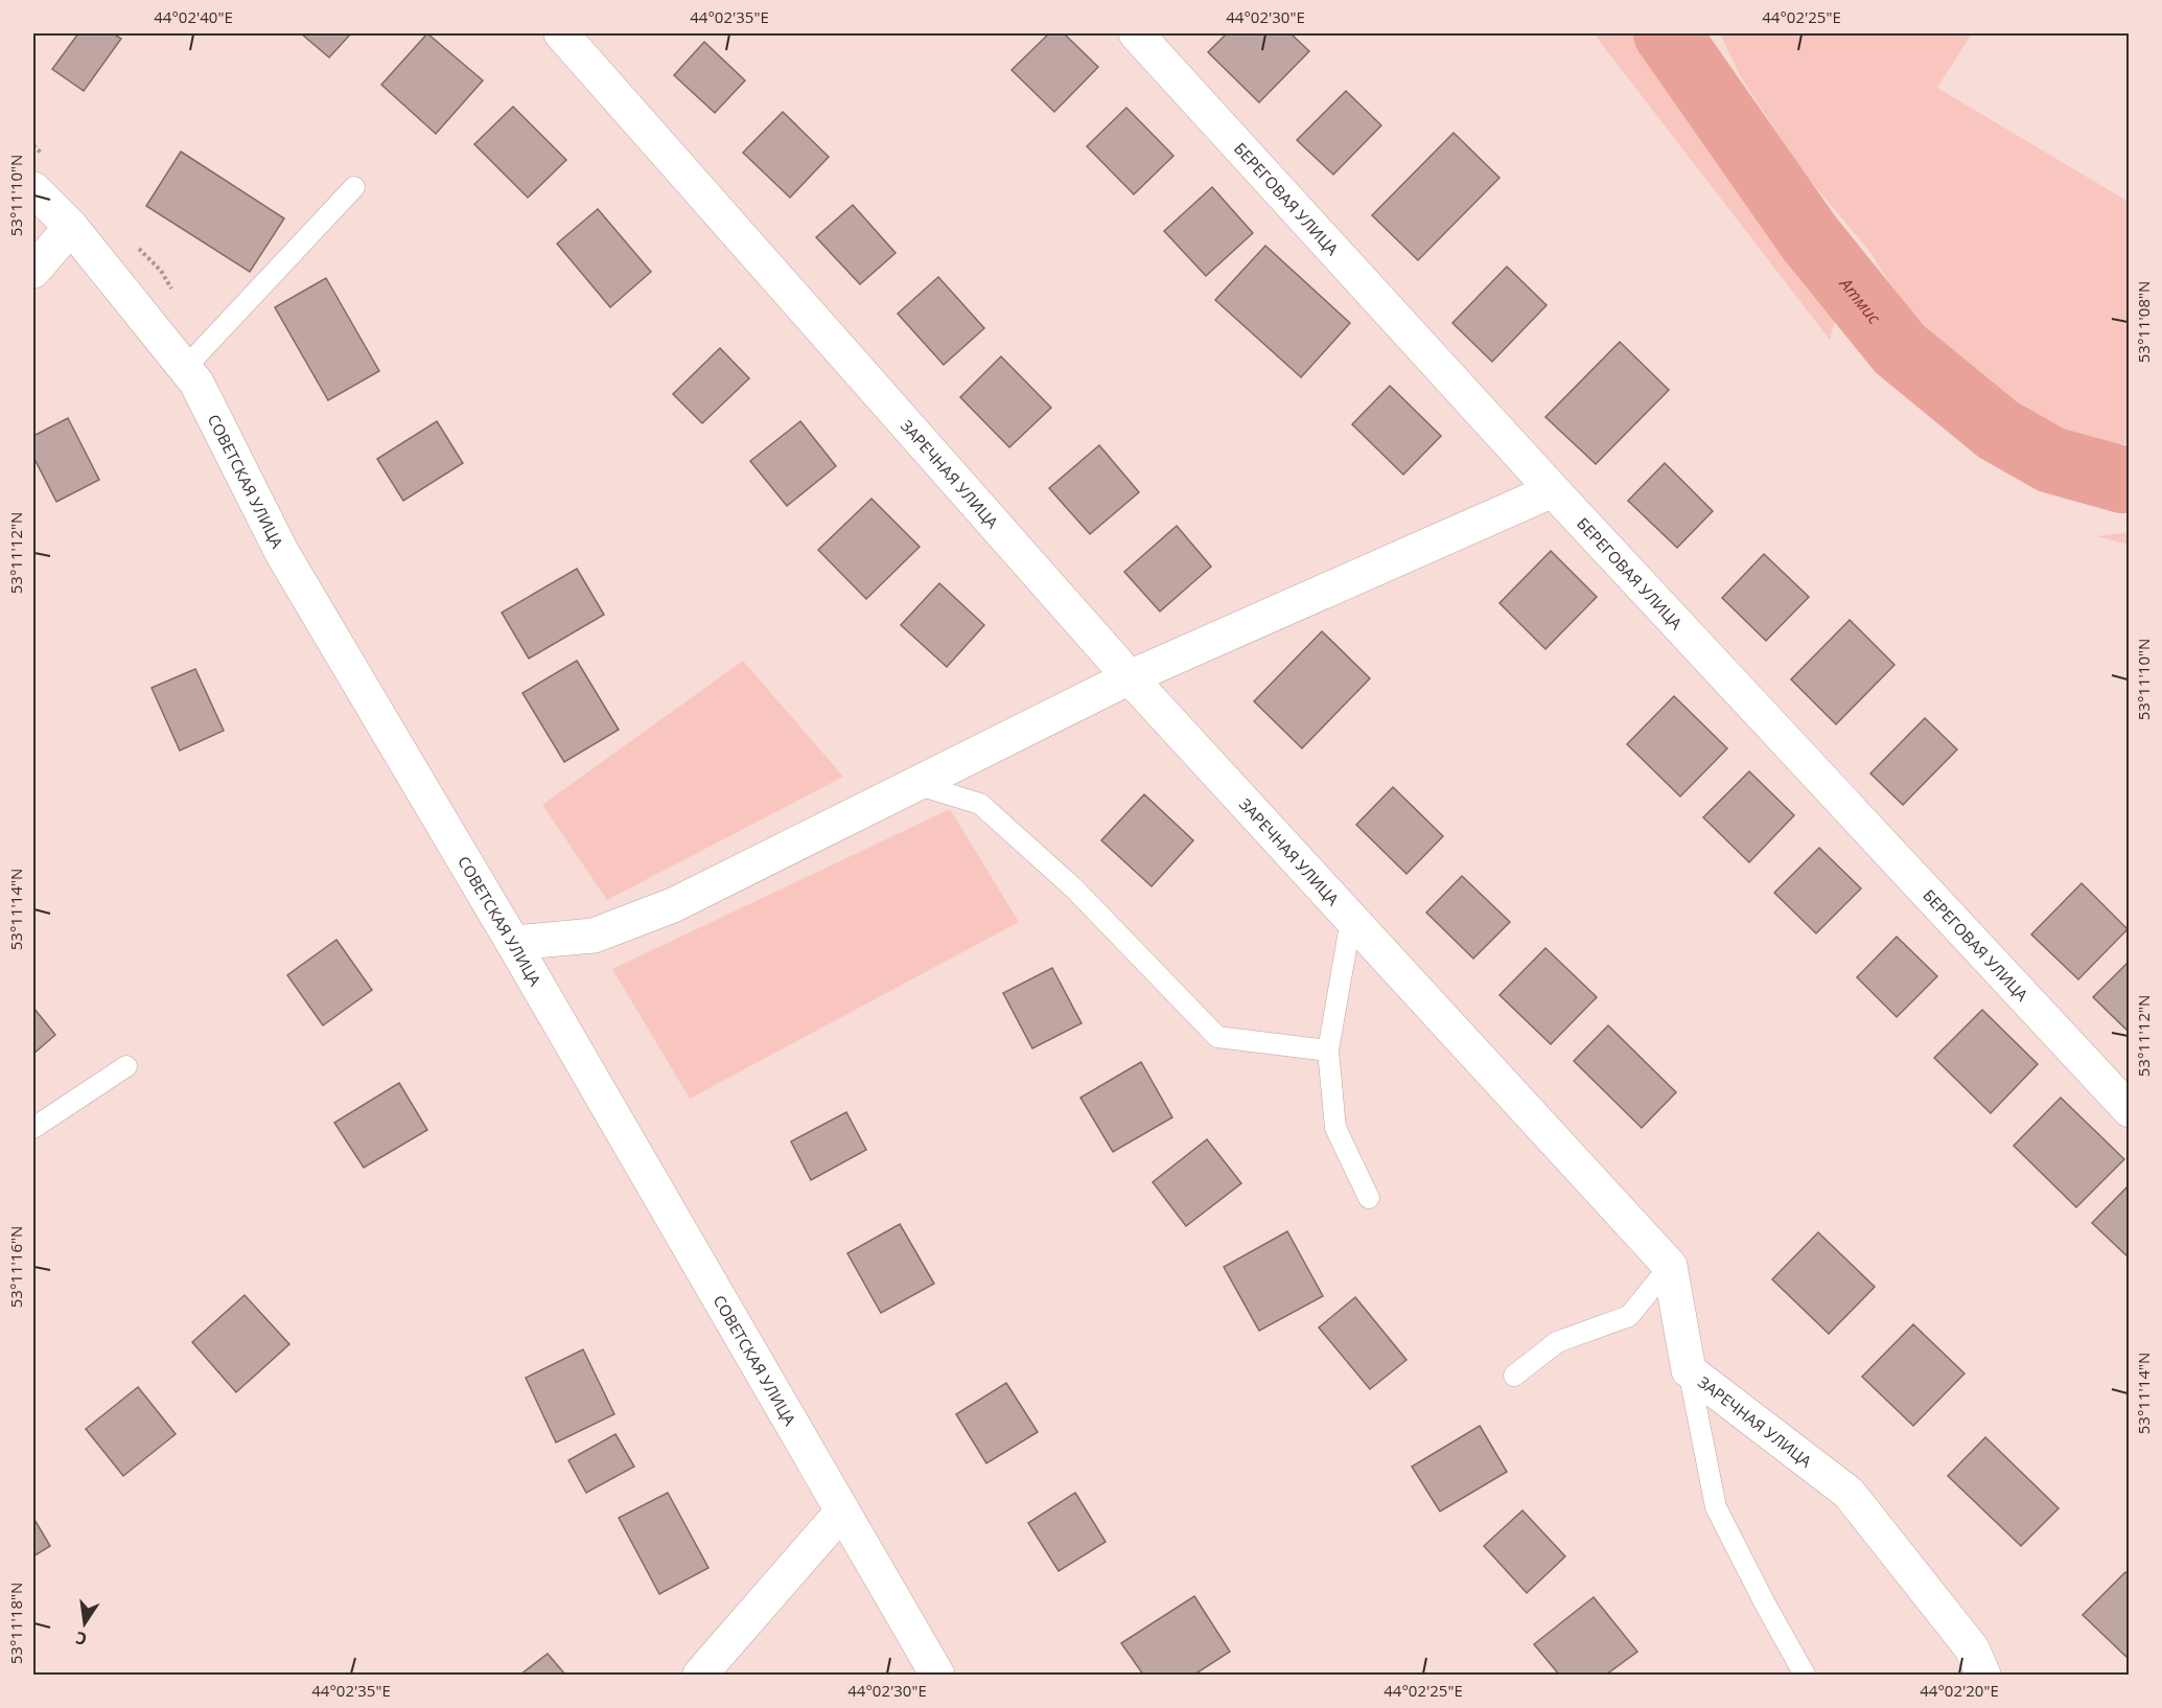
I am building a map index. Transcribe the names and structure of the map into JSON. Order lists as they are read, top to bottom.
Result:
{
  "streets": {
    "street": ["БЕРЕГОВАЯ УЛИЦА", "ЗАРЕЧНАЯ УЛИЦА", "СОВЕТСКАЯ УЛИЦА"]
  },
  "water": ["Атмис"],
  "north": "bottom",
  "coordinates": [
    "44°02'40\"E",
    "44°02'35\"E",
    "44°02'30\"E",
    "44°02'25\"E",
    "53°11'10\"N",
    "53°11'08\"N",
    "53°11'12\"N",
    "53°11'14\"N",
    "53°11'16\"N",
    "53°11'18\"N",
    "44°02'20\"E"
  ]
}
